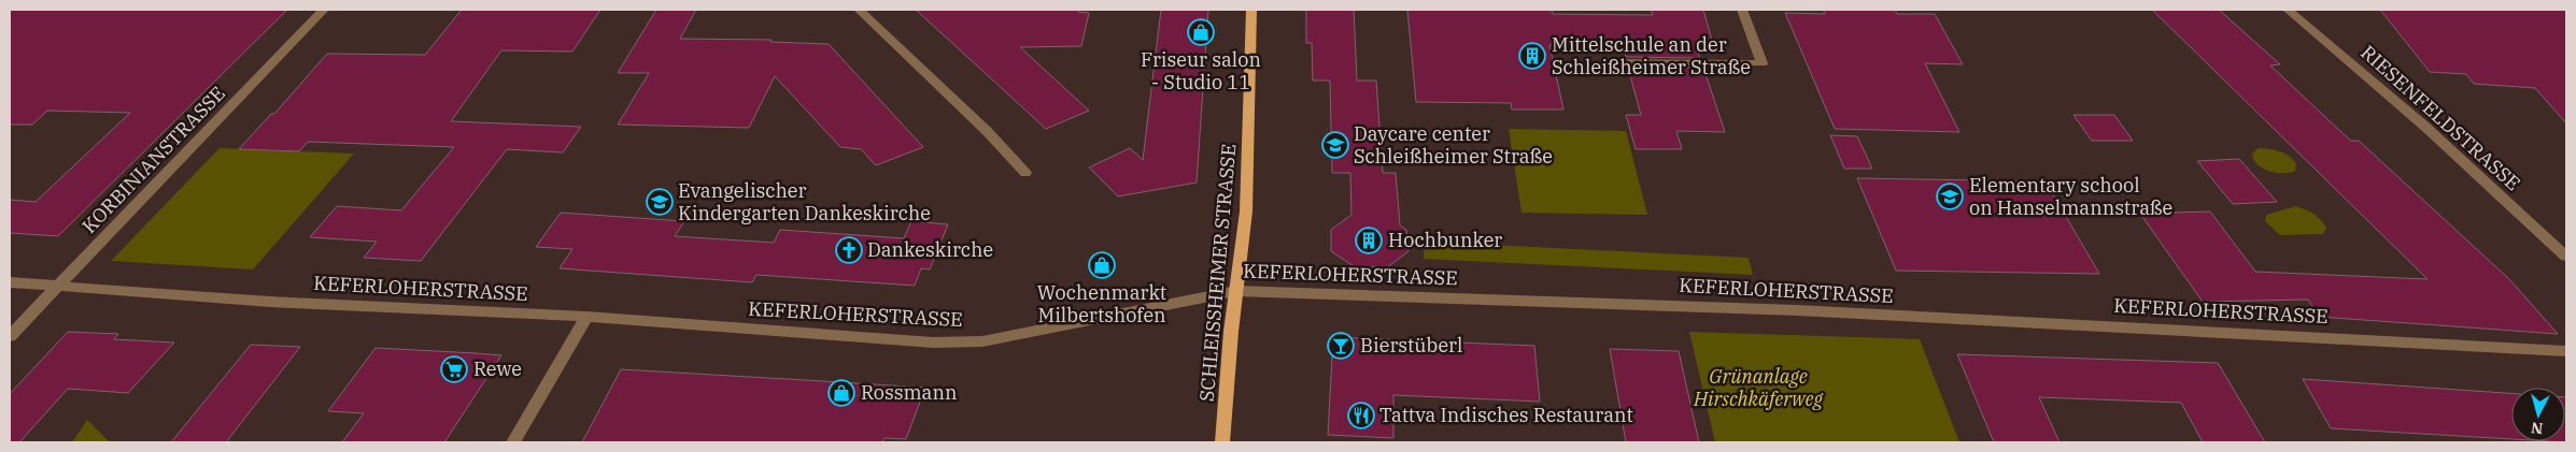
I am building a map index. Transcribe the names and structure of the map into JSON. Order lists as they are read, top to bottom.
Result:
{
  "streets": {
    "main road": ["SCHLEISSHEIMER STRASSE"],
    "street": ["RIESENFELDSTRASSE", "KORBINIANSTRASSE", "KEFERLOHERSTRASSE"]
  },
  "crossings": [
    ["KORBINIANSTRASSE", "KEFERLOHERSTRASSE"],
    ["SCHLEISSHEIMER STRASSE", "KEFERLOHERSTRASSE"]
  ],
  "parks": ["Grünanlage Hirschkäferweg"],
  "places": {
    "shop": ["Friseur salon - Studio 11", "Wochenmarkt Milbertshofen", "Rossmann"],
    "building": ["Mittelschule an der Schleißheimer Straße", "Hochbunker"],
    "school or university": ["Daycare center Schleißheimer Straße", "Elementary school on Hanselmannstraße", "Evangelischer Kindergarten Dankeskirche"],
    "church": ["Dankeskirche"],
    "bar": ["Bierstüberl"],
    "supermarket": ["Rewe"],
    "restaurant": ["Tattva Indisches Restaurant"]
  },
  "north": "bottom"
}
